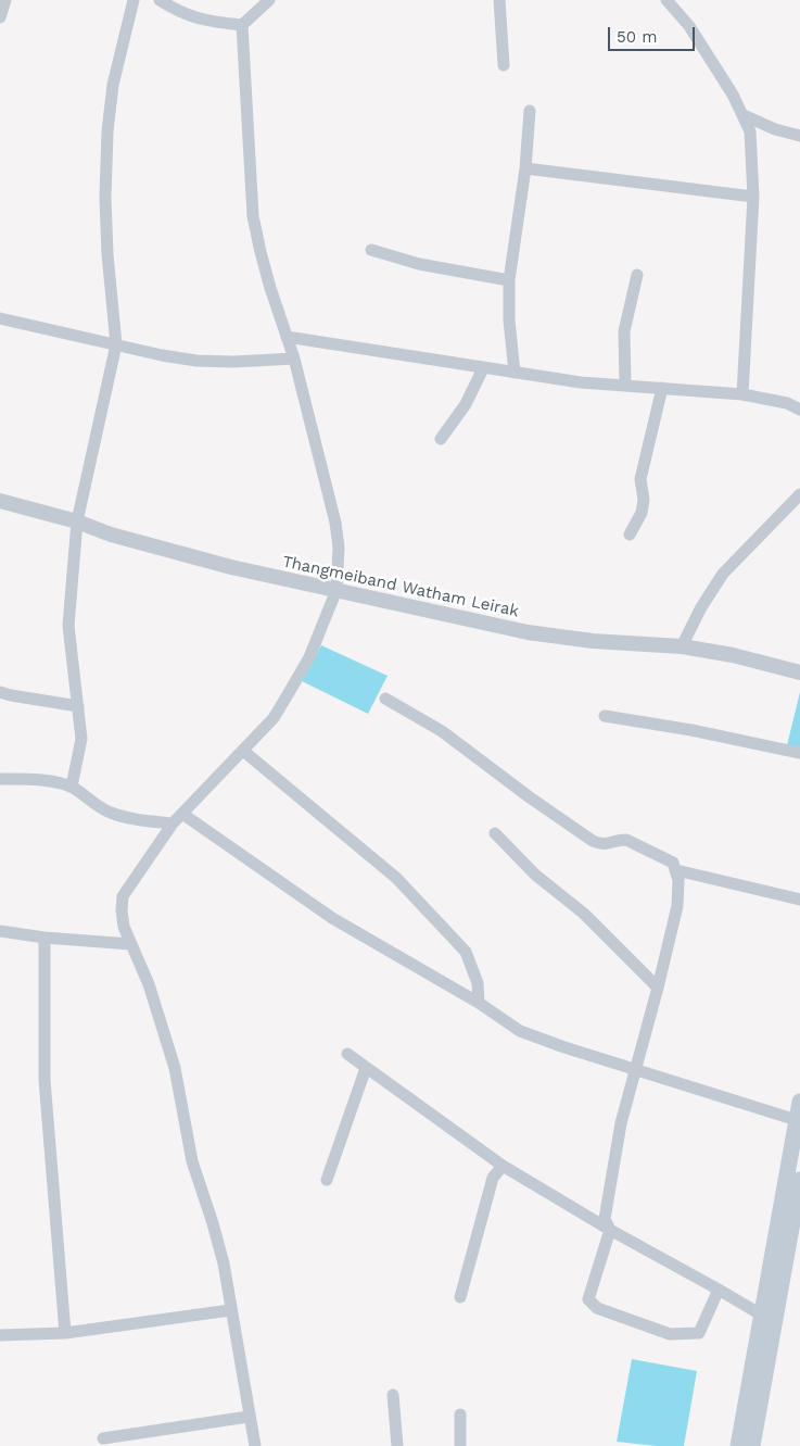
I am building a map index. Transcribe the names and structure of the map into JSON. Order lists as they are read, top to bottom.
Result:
{
  "streets": {
    "street": ["Thangmeiband Watham Leirak"]
  },
  "scale_bar": "50 m"
}
